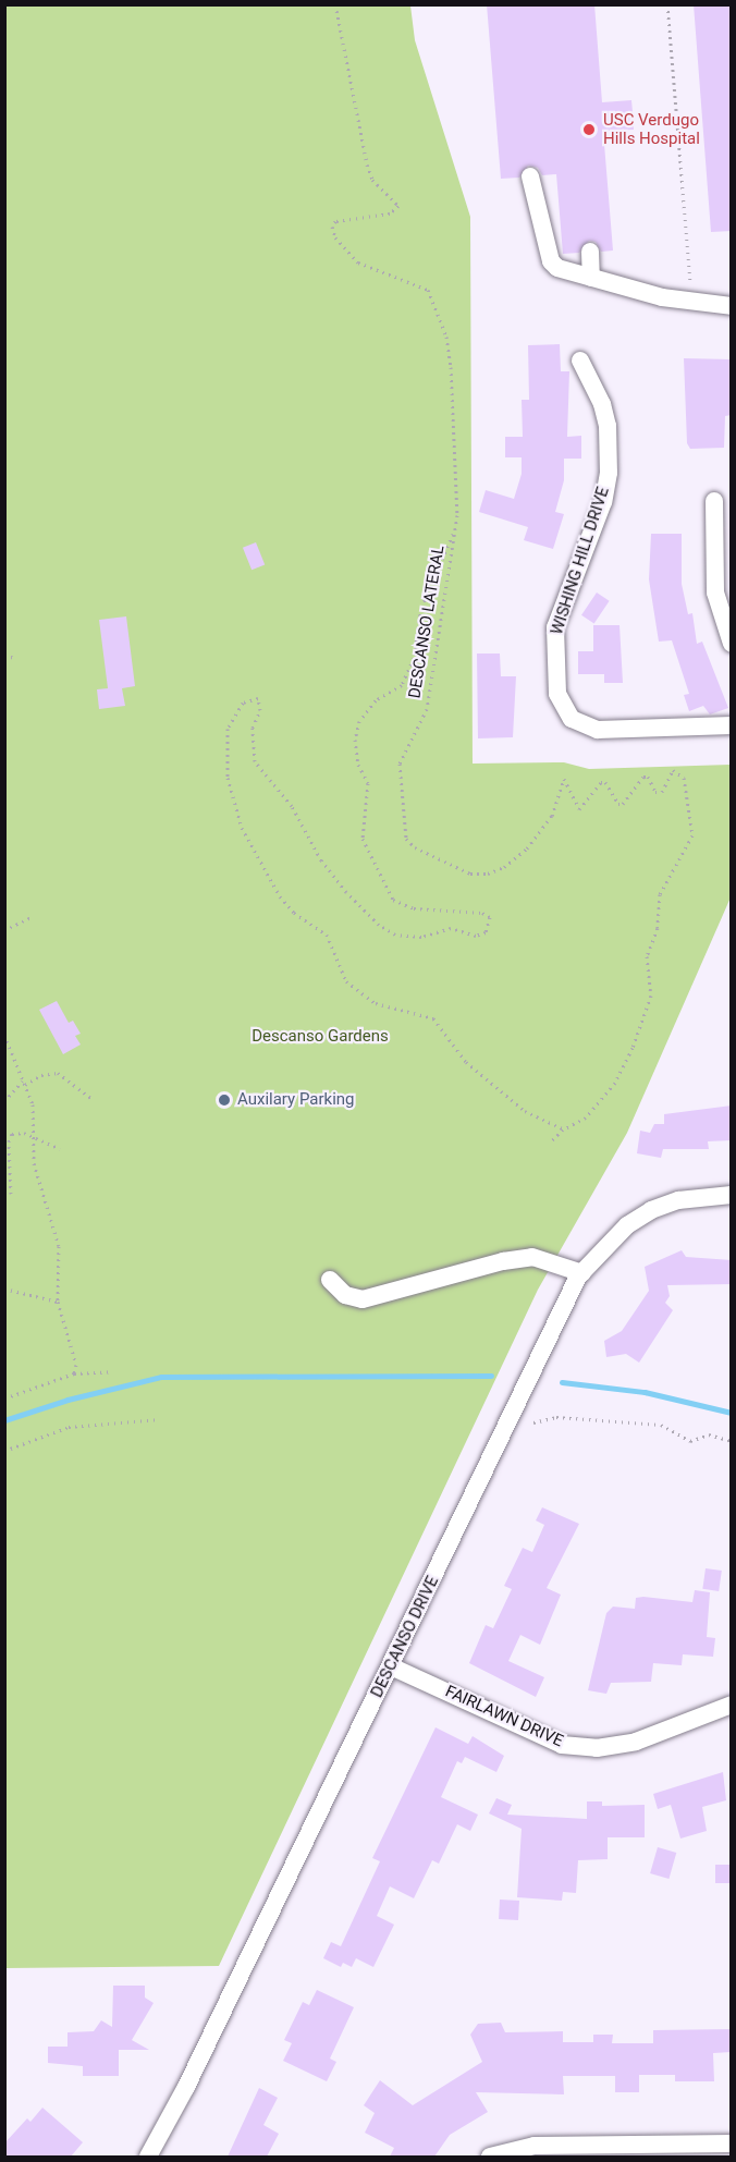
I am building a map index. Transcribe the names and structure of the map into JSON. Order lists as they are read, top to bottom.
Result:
{
  "streets": {
    "street": ["WISHING HILL DRIVE", "DESCANSO DRIVE", "FAIRLAWN DRIVE"],
    "path": ["DESCANSO LATERAL"]
  },
  "crossings": [
    ["DESCANSO DRIVE", "FAIRLAWN DRIVE"]
  ],
  "parks": ["Descanso Gardens"],
  "places": ["USC Verdugo Hills Hospital", "Auxilary Parking"]
}
